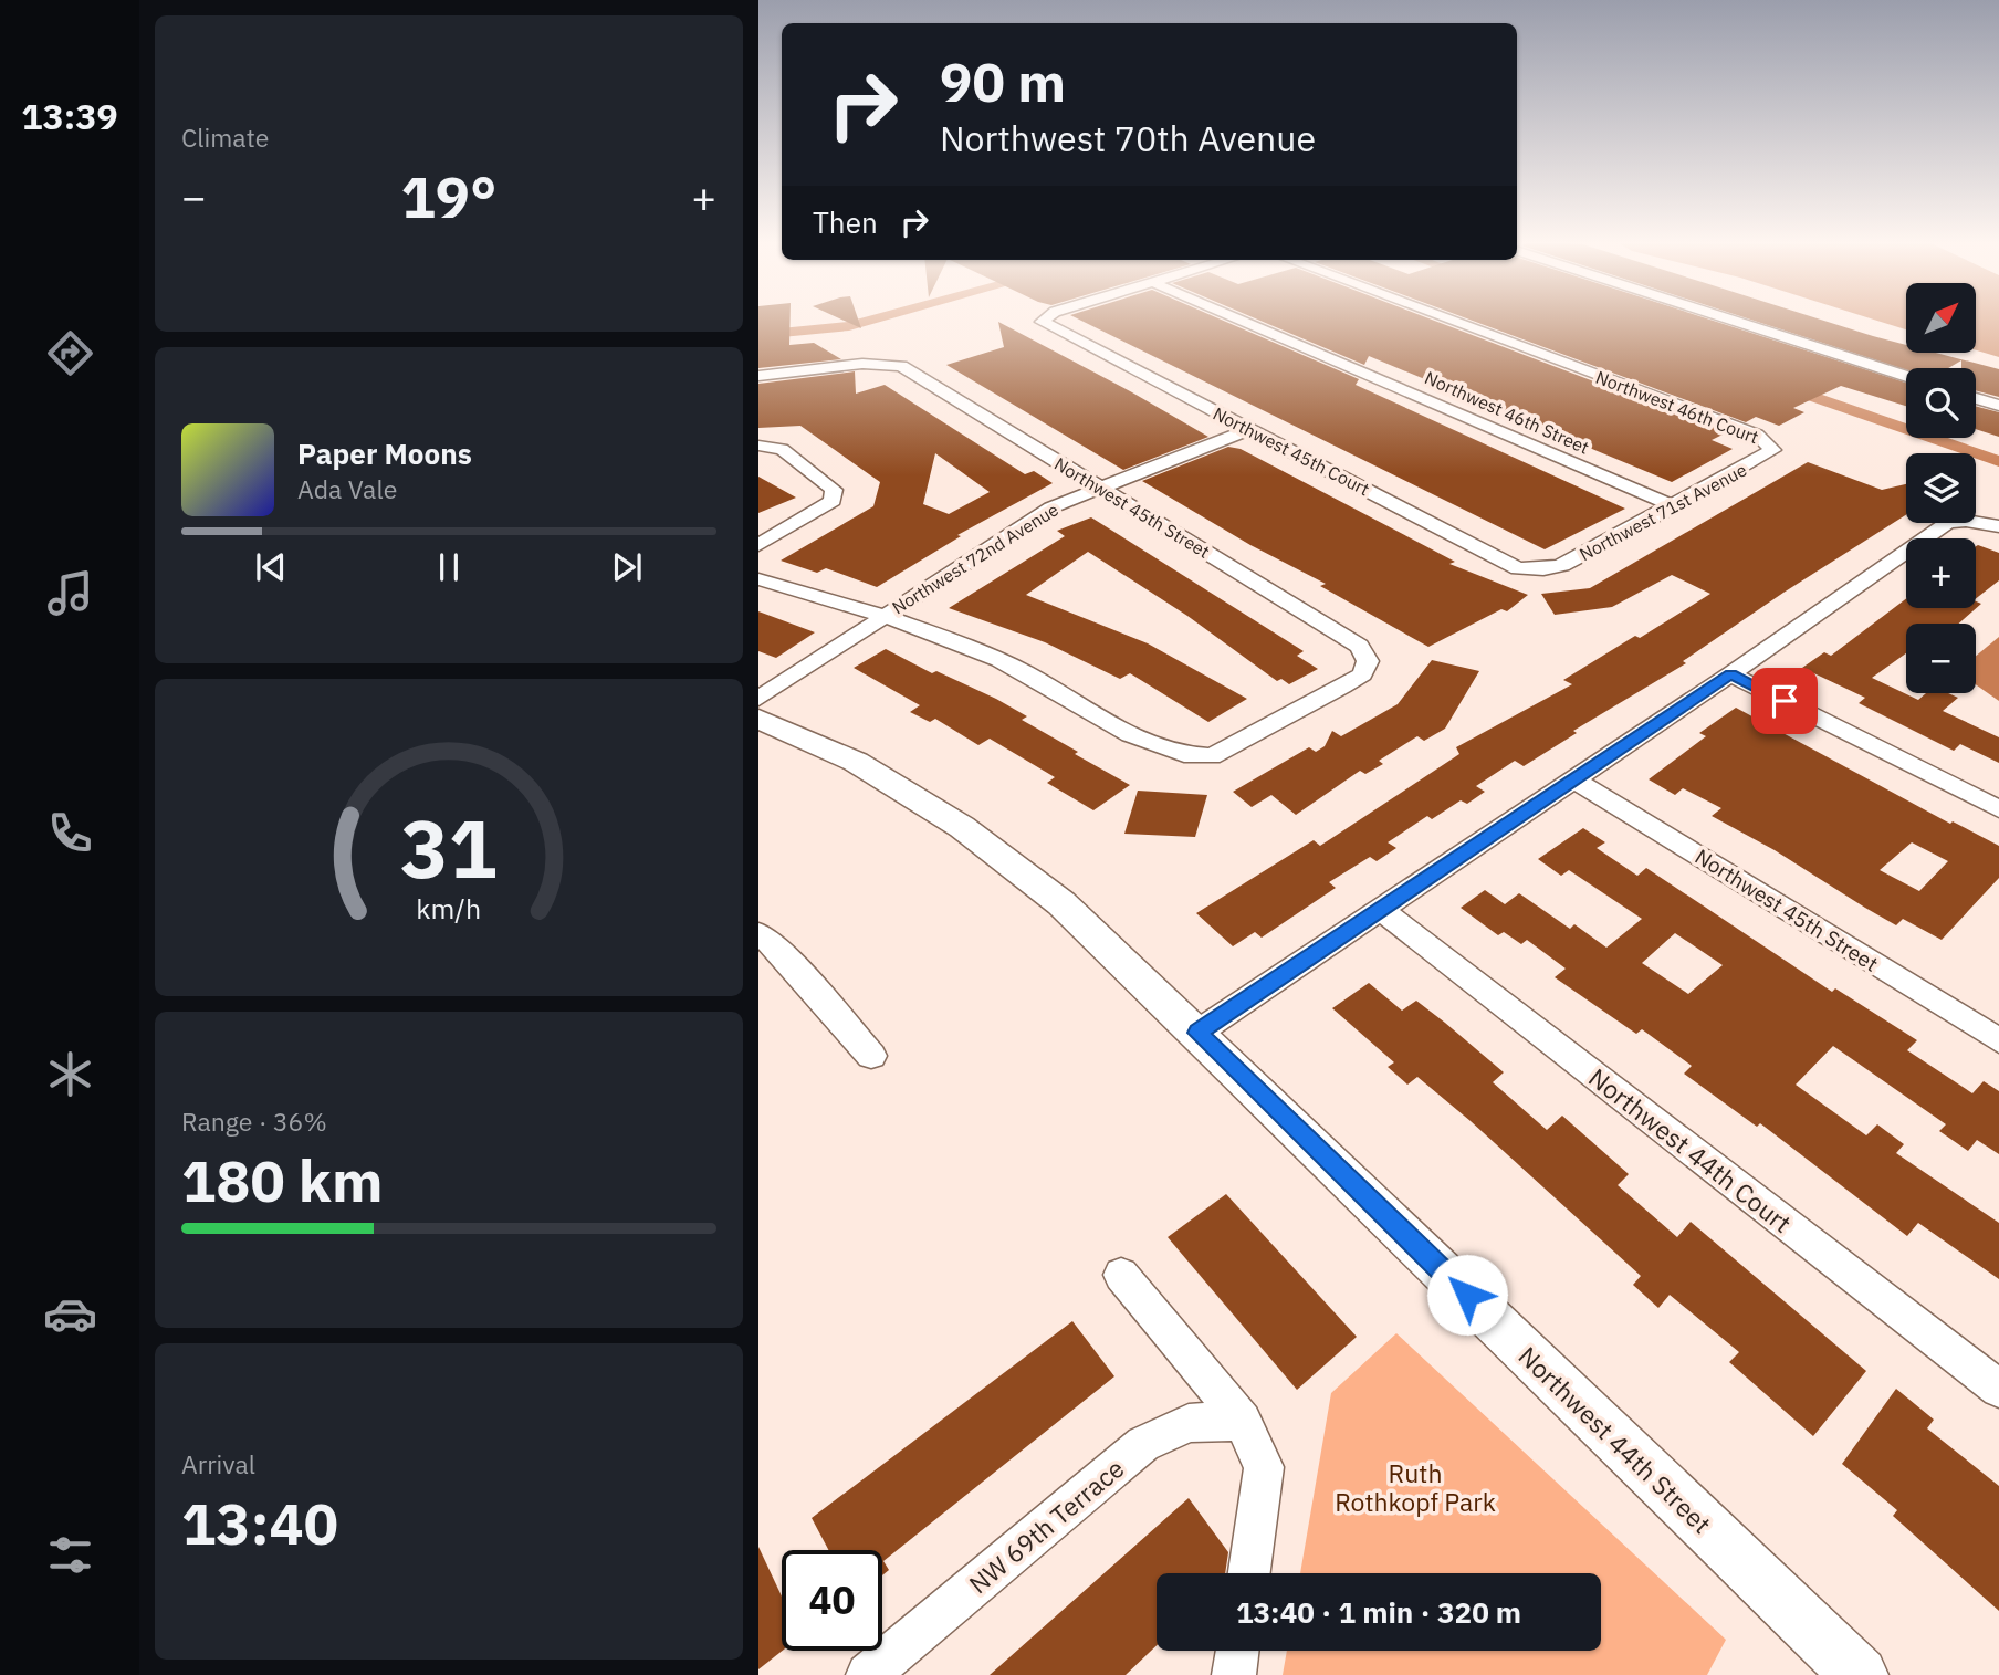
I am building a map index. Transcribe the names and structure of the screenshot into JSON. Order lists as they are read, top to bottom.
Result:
{
  "streets": {
    "street": [
      "Northwest 46th Court",
      "Northwest 46th Street",
      "Northwest 45th Court",
      "Northwest 45th Street",
      "Northwest 71st Avenue",
      "Northwest 72nd Avenue",
      "Northwest 44th Court",
      "Northwest 44th Street",
      "NW 69th Terrace"
    ]
  },
  "crossings": [
    ["Northwest 46th Court", "Northwest 71st Avenue"],
    ["Northwest 46th Street", "Northwest 71st Avenue"],
    ["Northwest 45th Court", "Northwest 71st Avenue"],
    ["Northwest 45th Court", "Northwest 72nd Avenue"],
    ["Northwest 45th Street", "Northwest 72nd Avenue"]
  ],
  "parks": ["Ruth Rothkopf Park"],
  "north": "top right",
  "page": {
    "tabs": "13:39",
    "tile": [
      "Climate",
      ["Range · 36%", "180 km"],
      ["Arrival", "13:40"]
    ],
    "turn": ["90 m", "Northwest 70th Avenue"],
    "heat": ["−", "19°", "+"],
    "then": "Then",
    "map_buttons": ["+", "−"],
    "song": ["Paper Moons", "Ada Vale"],
    "limit": "40",
    "trip": "13:40 · 1 min · 320 m",
    "gauge": ["31", "km/h"]
  }
}
